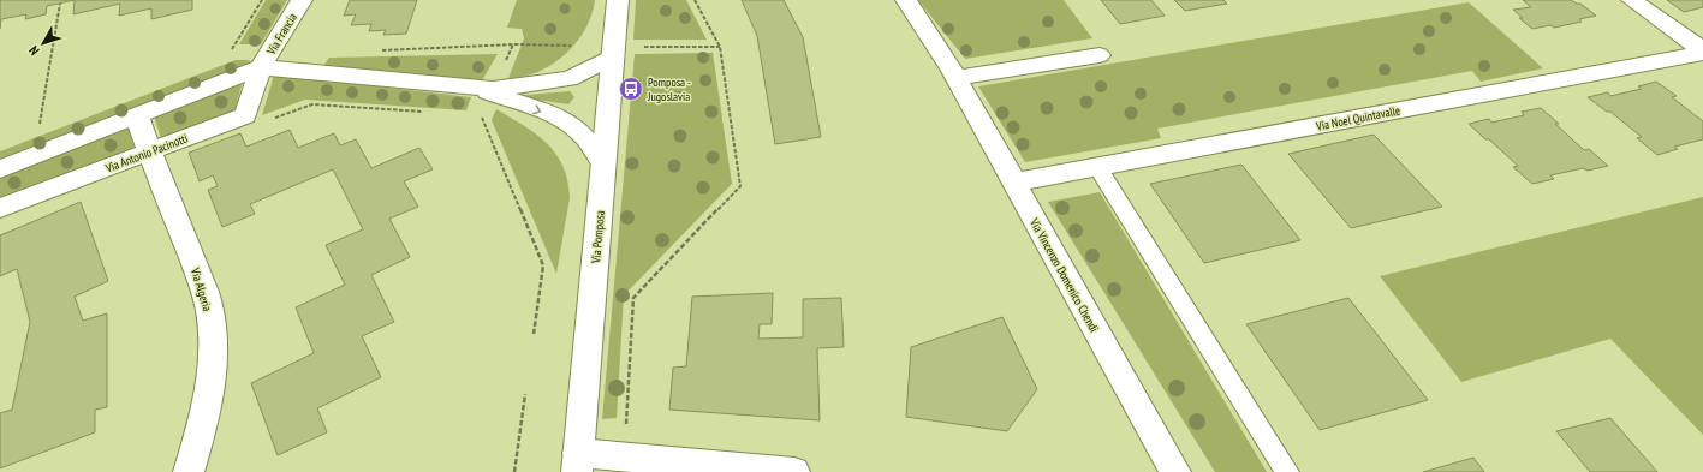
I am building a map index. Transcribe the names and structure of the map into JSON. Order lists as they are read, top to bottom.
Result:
{
  "streets": {
    "street": [
      "Via Francia",
      "Via Noel Quintavalle",
      "Via Antonio Pacinotti",
      "Via Pomposa",
      "Via Vincenzo Domenico Chendi",
      "Via Algeria"
    ]
  },
  "crossings": [
    ["Via Francia", "Via Antonio Pacinotti"],
    ["Via Noel Quintavalle", "Via Vincenzo Domenico Chendi"],
    ["Via Antonio Pacinotti", "Via Algeria"]
  ],
  "places": {
    "bus stop": ["Pomposa - Jugoslavia"]
  },
  "north": "bottom left"
}
